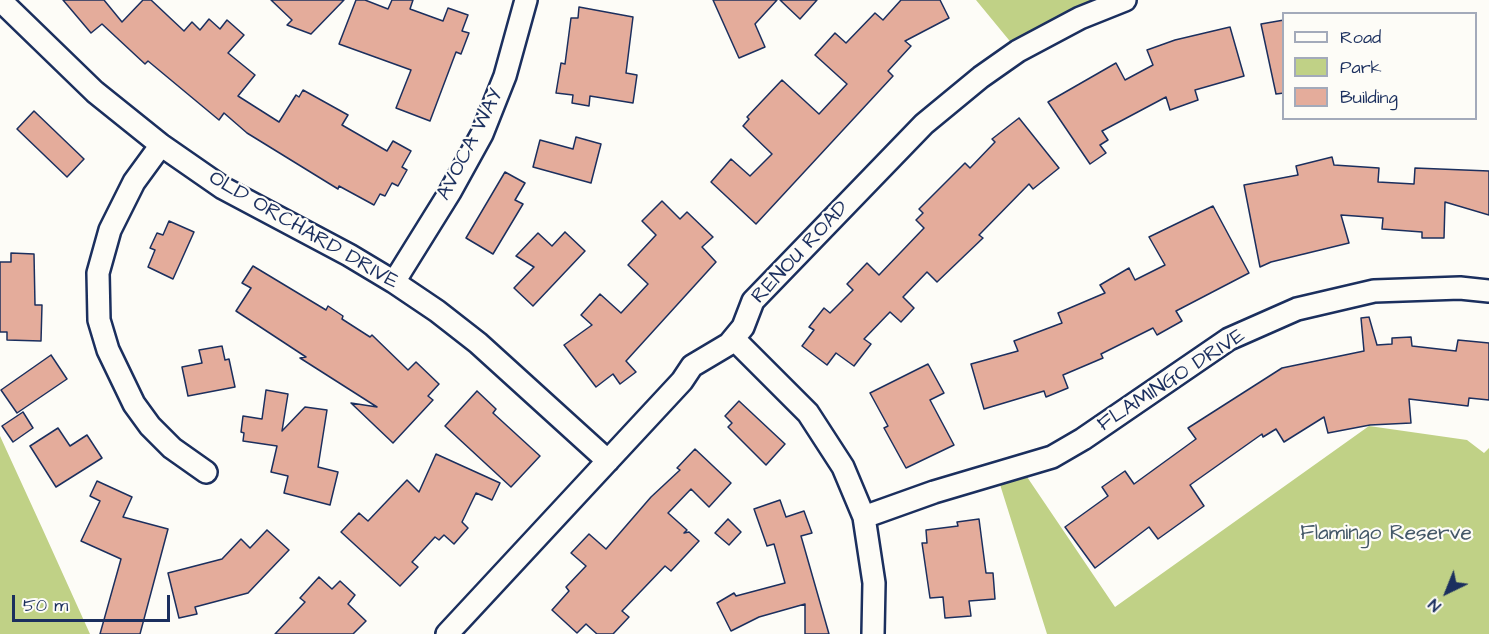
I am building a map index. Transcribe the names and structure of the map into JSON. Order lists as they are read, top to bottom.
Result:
{
  "streets": {
    "street": [
      "AVOCA WAY",
      "OLD ORCHARD DRIVE",
      "RENOU ROAD",
      "FLAMINGO DRIVE"
    ]
  },
  "crossings": [
    ["AVOCA WAY", "OLD ORCHARD DRIVE"],
    ["OLD ORCHARD DRIVE", "RENOU ROAD"]
  ],
  "parks": ["Flamingo Reserve"],
  "legend": ["Road", "Park", "Building"],
  "scale_bar": "50 m",
  "north": "bottom left"
}
